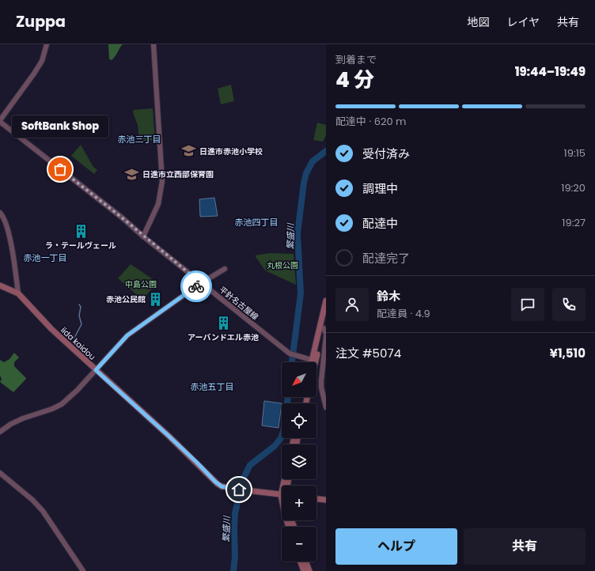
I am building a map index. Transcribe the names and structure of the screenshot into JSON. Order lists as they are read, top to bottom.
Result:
{
  "streets": {
    "main road": ["iida kaidou"],
    "street": ["平針名古屋線"]
  },
  "districts": [
    "赤池三丁目",
    "赤池四丁目",
    "赤池一丁目",
    "赤池五丁目"
  ],
  "water": ["繁盛川"],
  "parks": ["丸根公園", "中島公園"],
  "places": {
    "school or university": ["日進市赤池小学校", "日進市立西部保育園"],
    "other": ["SoftBank Shop"],
    "building": ["ラ・テールヴェール", "赤池公民館", "アーバンドエル赤池"]
  },
  "north": "bottom left",
  "page": {
    "header": "Zuppa",
    "nav": ["地図", "レイヤ", "共有"],
    "heading": ["4 分", "到着まで", "19:44–19:49"],
    "panel": [
      "鈴木",
      "配達員 · 4.9",
      "注文 #5074",
      "¥1,510"
    ],
    "bar": "配達中 · 620 m",
    "bubble": "SoftBank Shop",
    "list": [
      ["受付済み", "19:15"],
      ["調理中", "19:20"],
      ["配達中", "19:27"],
      "配達完了"
    ],
    "map_buttons": ["+", "−"],
    "buttons": ["ヘルプ", "共有"]
  }
}
